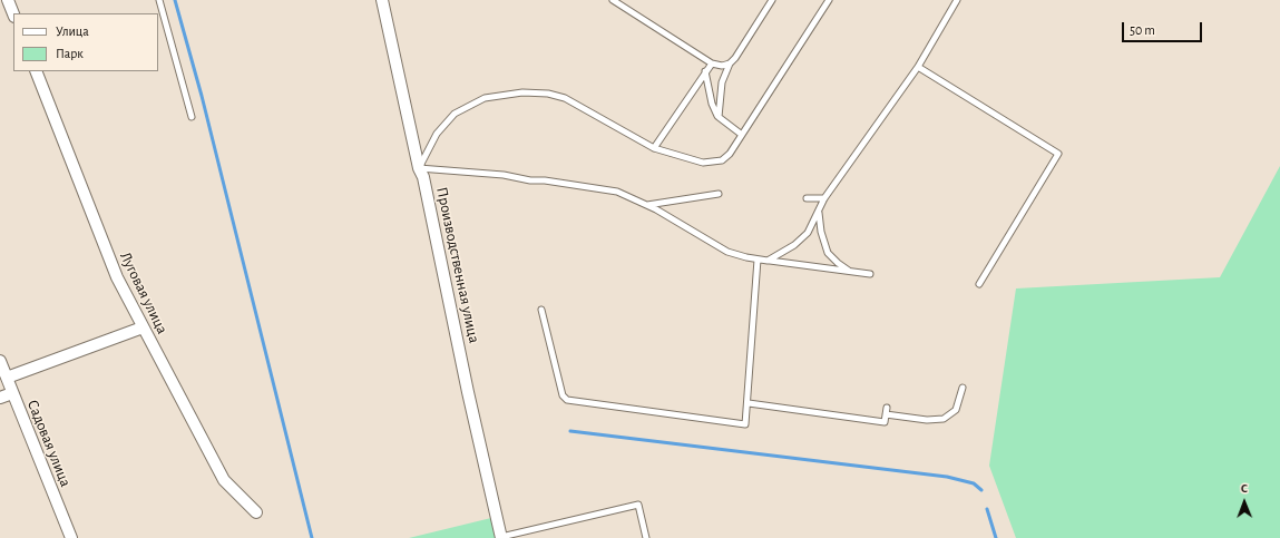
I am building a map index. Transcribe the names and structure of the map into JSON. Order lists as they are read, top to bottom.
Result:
{
  "streets": {
    "street": ["Производственная улица", "Луговая улица", "Садовая улица"]
  },
  "legend": ["Улица", "Парк"],
  "scale_bar": "50 m",
  "north": "top"
}
